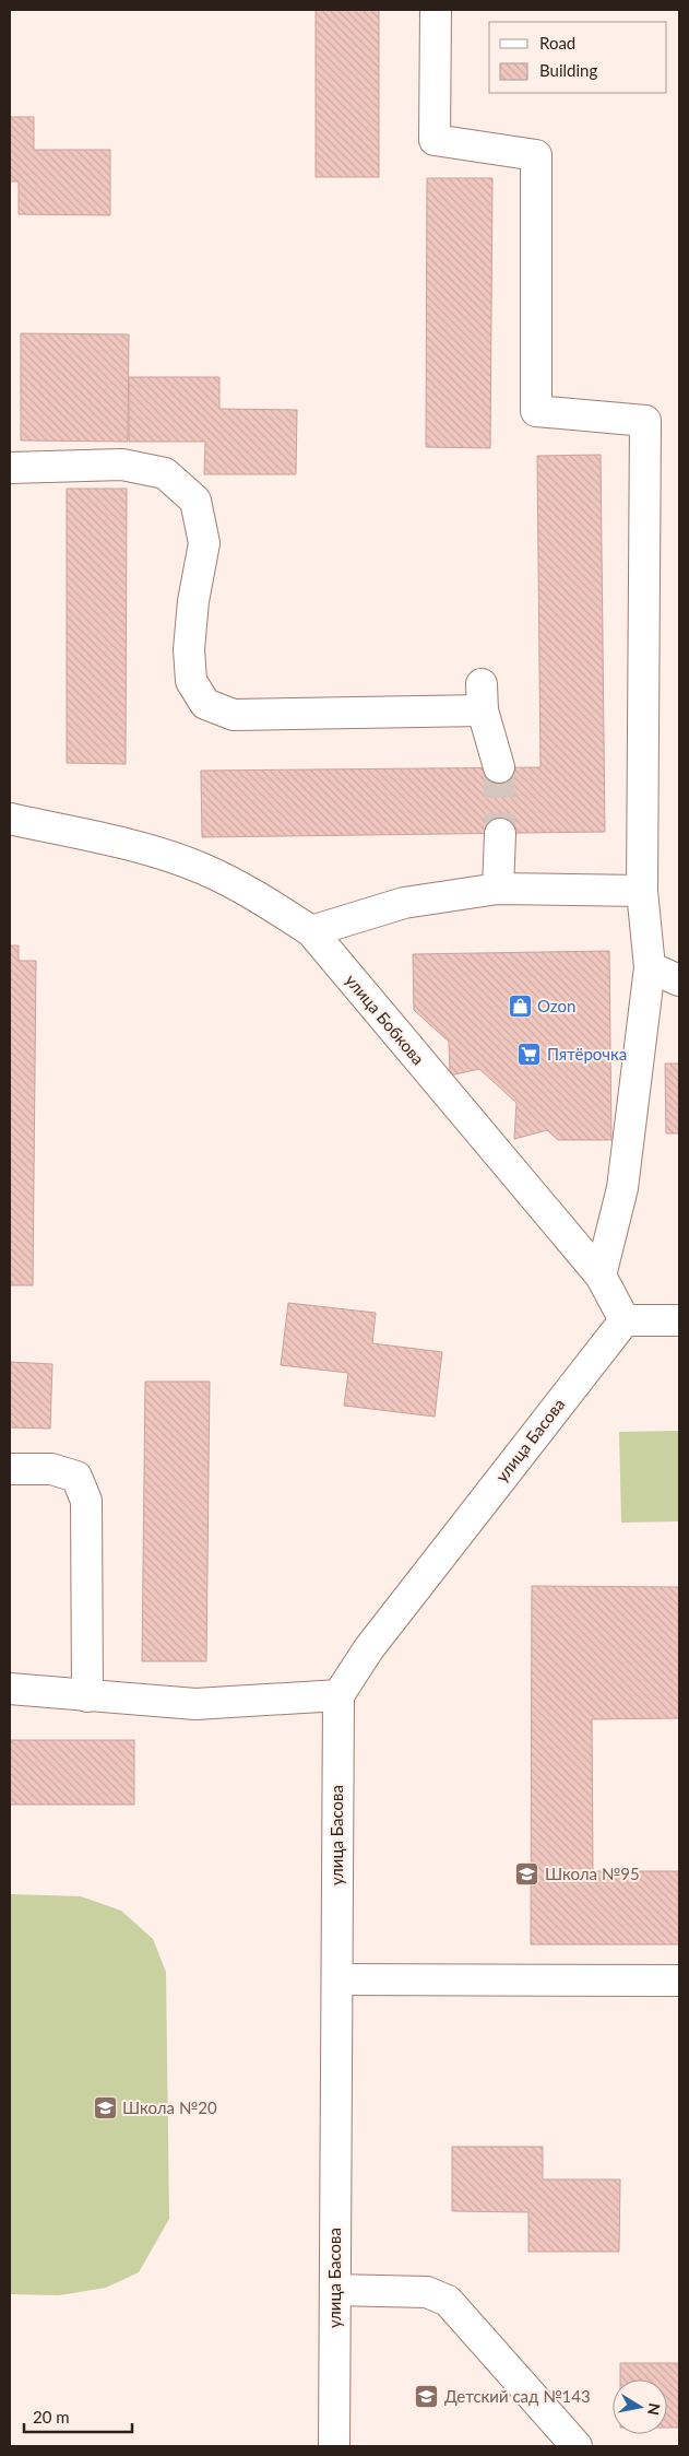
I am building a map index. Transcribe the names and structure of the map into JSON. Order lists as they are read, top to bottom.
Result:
{
  "streets": {
    "street": ["улица Бобкова", "улица Басова"]
  },
  "crossings": [
    ["улица Бобкова", "улица Басова"]
  ],
  "places": {
    "shop": ["Ozon"],
    "supermarket": ["Пятёрочка"],
    "school or university": ["Школа №95", "Школа №20", "Детский сад №143"]
  },
  "legend": ["Road", "Building"],
  "scale_bar": "20 m",
  "north": "right"
}
